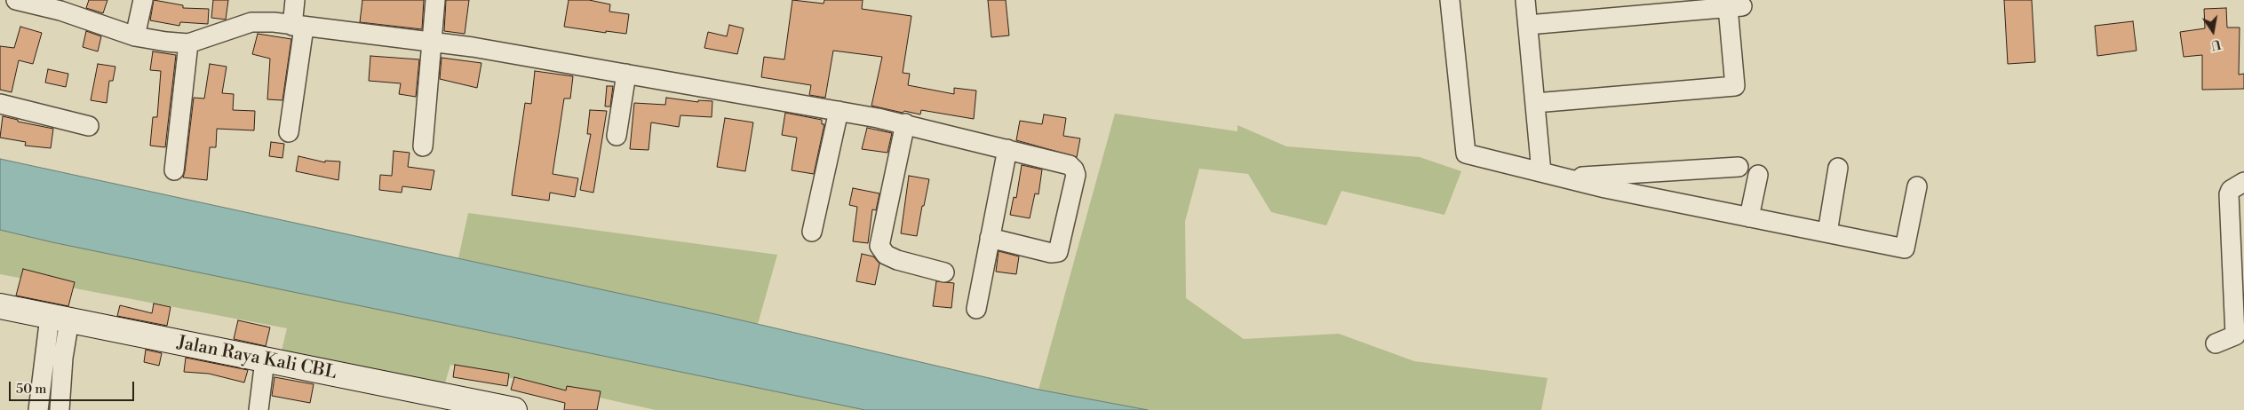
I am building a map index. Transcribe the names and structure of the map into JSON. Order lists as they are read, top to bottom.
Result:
{
  "streets": {
    "main road": ["Jalan Raya Kali CBL"]
  },
  "scale_bar": "50 m",
  "north": "bottom"
}
